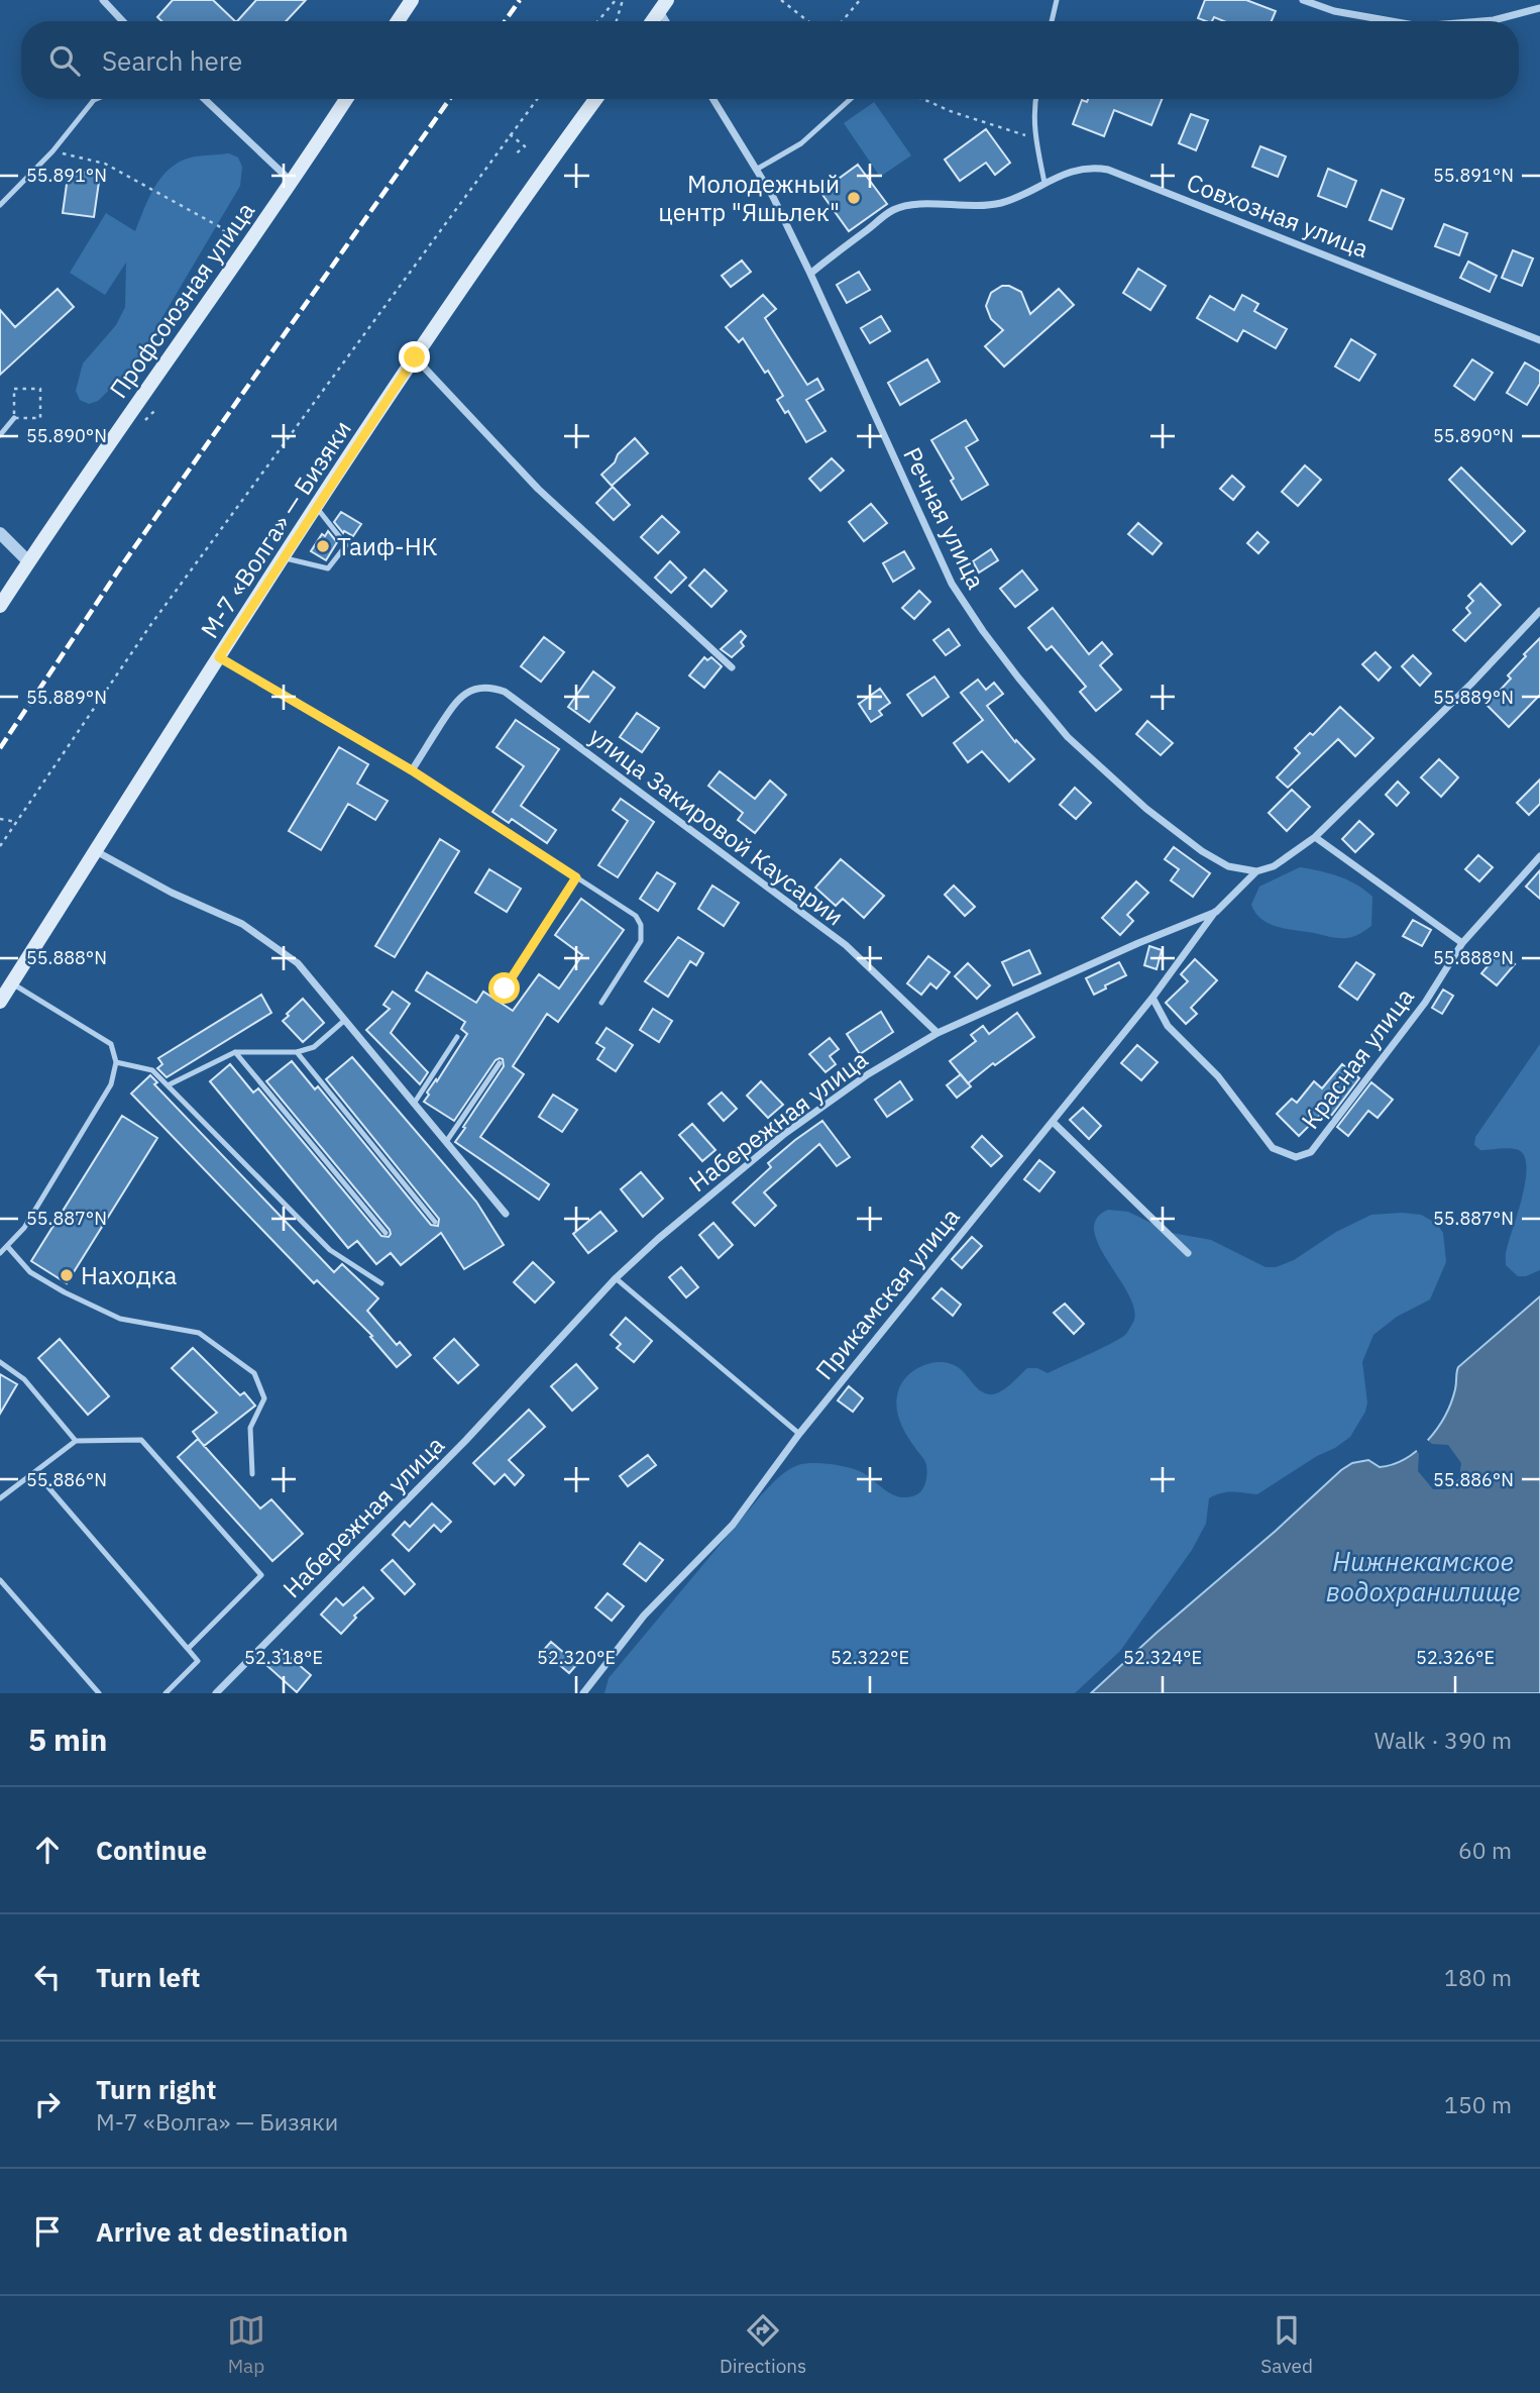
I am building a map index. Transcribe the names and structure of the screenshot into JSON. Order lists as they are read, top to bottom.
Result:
{
  "streets": {
    "main road": ["Профсоюзная улица", "М-7 «Волга» — Бизяки"],
    "street": [
      "Совхозная улица",
      "Речная улица",
      "улица Закировой Каусарии",
      "Красная улица",
      "Набережная улица",
      "Прикамская улица"
    ]
  },
  "crossings": [
    ["Совхозная улица", "Речная улица"],
    ["Речная улица", "Набережная улица"],
    ["улица Закировой Каусарии", "Набережная улица"],
    ["Красная улица", "Прикамская улица"],
    ["Набережная улица", "Прикамская улица"]
  ],
  "water": ["Нижнекамское водохранилище"],
  "places": ["Молодежный центр \"Яшьлек\"", "Таиф-НК", "Находка"],
  "page": {
    "search": "Search here",
    "heading": ["5 min", "Walk · 390 m"],
    "list": [
      ["Continue", "60 m"],
      ["Turn left", "180 m"],
      ["Turn right", "М-7 «Волга» — Бизяки", "150 m"],
      "Arrive at destination"
    ],
    "nav": ["Map", "Directions", "Saved"]
  },
  "coordinates": [
    "55.891°N",
    "55.890°N",
    "55.889°N",
    "55.888°N",
    "55.887°N",
    "55.886°N",
    "52.318°E",
    "52.320°E",
    "52.322°E",
    "52.324°E",
    "52.326°E"
  ]
}
